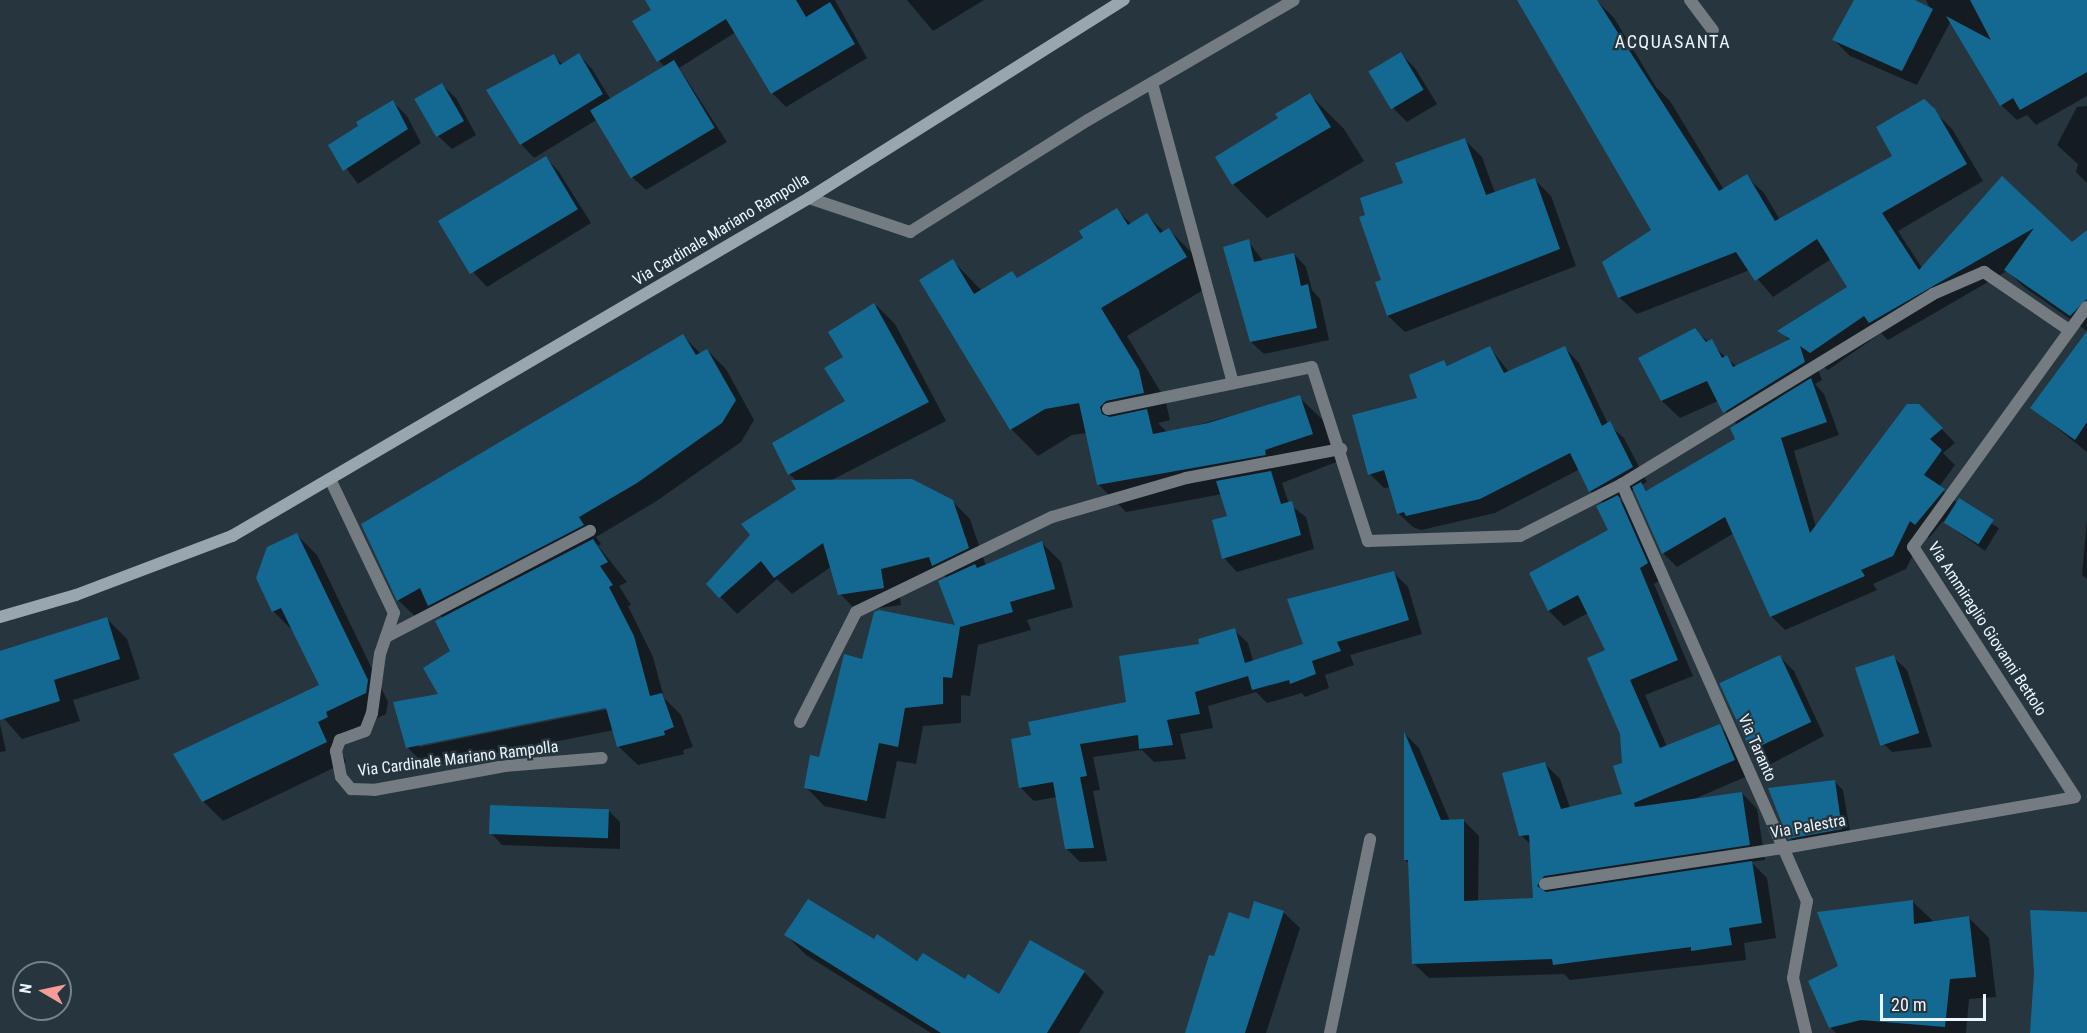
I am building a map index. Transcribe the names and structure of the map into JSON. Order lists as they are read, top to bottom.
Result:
{
  "streets": {
    "street": [
      "Via Cardinale Mariano Rampolla",
      "Via Ammiraglio Giovanni Bettolo",
      "Via Taranto",
      "Via Palestra"
    ]
  },
  "crossings": [
    ["Via Ammiraglio Giovanni Bettolo", "Via Palestra"],
    ["Via Taranto", "Via Palestra"]
  ],
  "districts": ["ACQUASANTA"],
  "scale_bar": "20 m",
  "north": "left"
}
